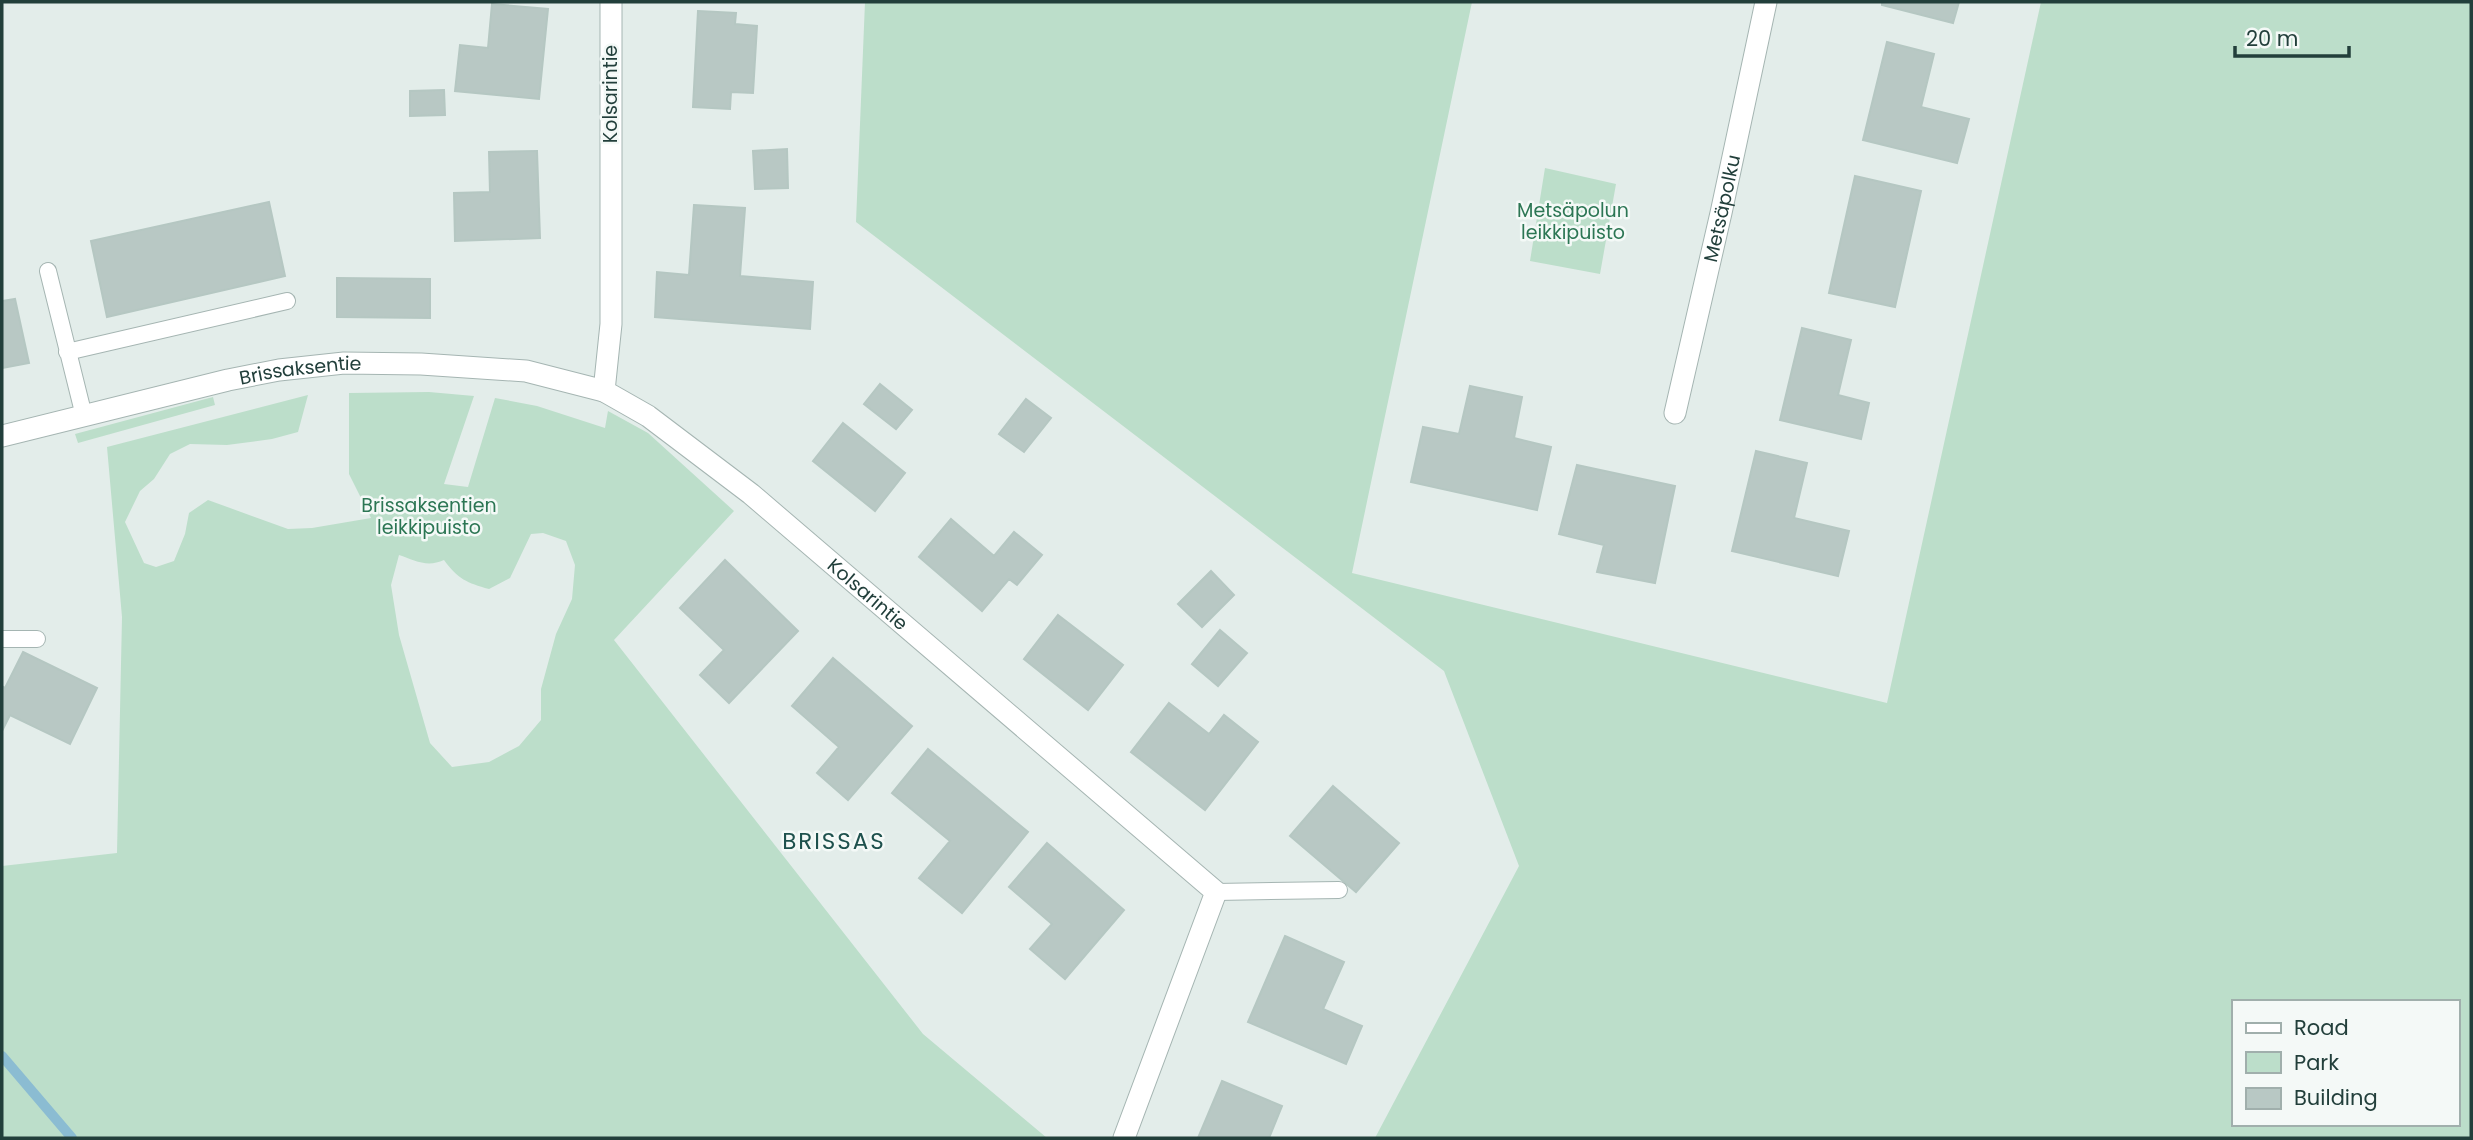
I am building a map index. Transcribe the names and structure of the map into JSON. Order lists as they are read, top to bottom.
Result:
{
  "streets": {
    "street": ["Kolsarintie", "Metsäpolku", "Brissaksentie"]
  },
  "crossings": [
    ["Kolsarintie", "Brissaksentie"]
  ],
  "districts": ["BRISSAS"],
  "parks": ["Metsäpolun leikkipuisto", "Brissaksentien leikkipuisto"],
  "legend": ["Road", "Park", "Building"],
  "scale_bar": "20 m"
}
